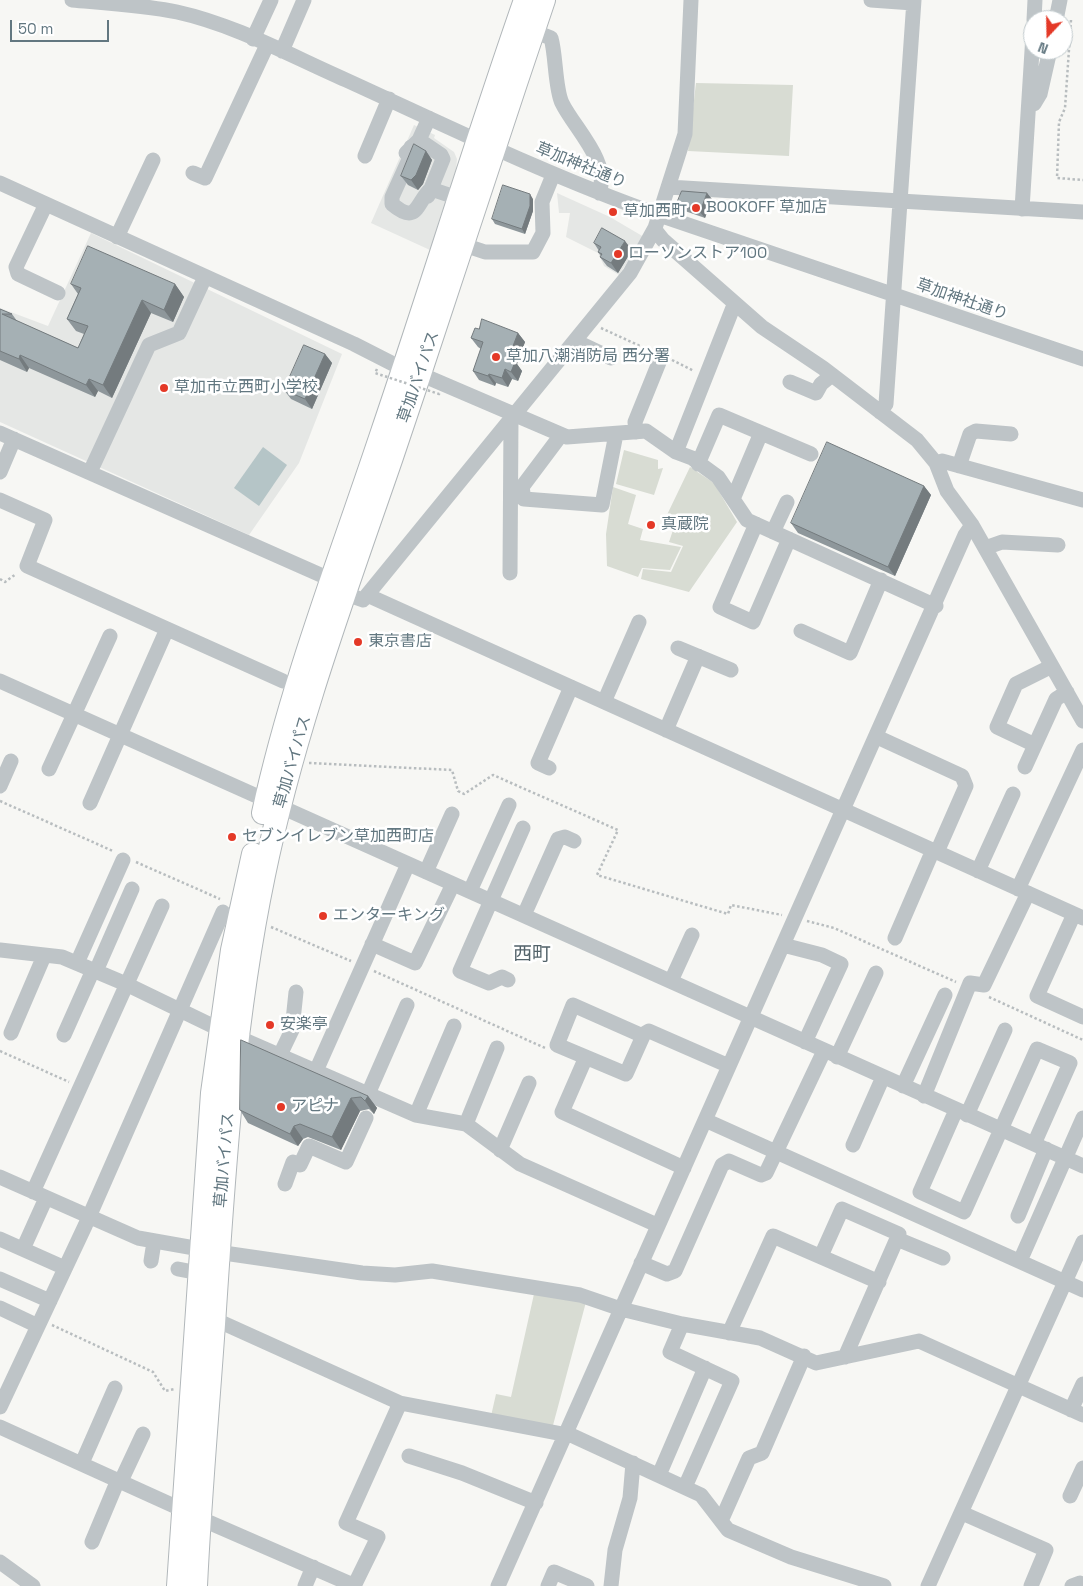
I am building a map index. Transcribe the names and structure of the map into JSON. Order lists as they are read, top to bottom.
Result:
{
  "streets": {
    "highway": ["草加バイパス"],
    "street": ["草加神社通り"]
  },
  "crossings": [
    ["草加神社通り", "草加バイパス"]
  ],
  "districts": ["西町"],
  "places": [
    "BOOKOFF 草加店",
    "草加西町",
    "ローソンストア100",
    "草加八潮消防局 西分署",
    "草加市立西町小学校",
    "真蔵院",
    "東京書店",
    "セブンイレブン草加西町店",
    "エンターキング",
    "安楽亭",
    "アピナ"
  ],
  "scale_bar": "50 m",
  "north": "bottom"
}
